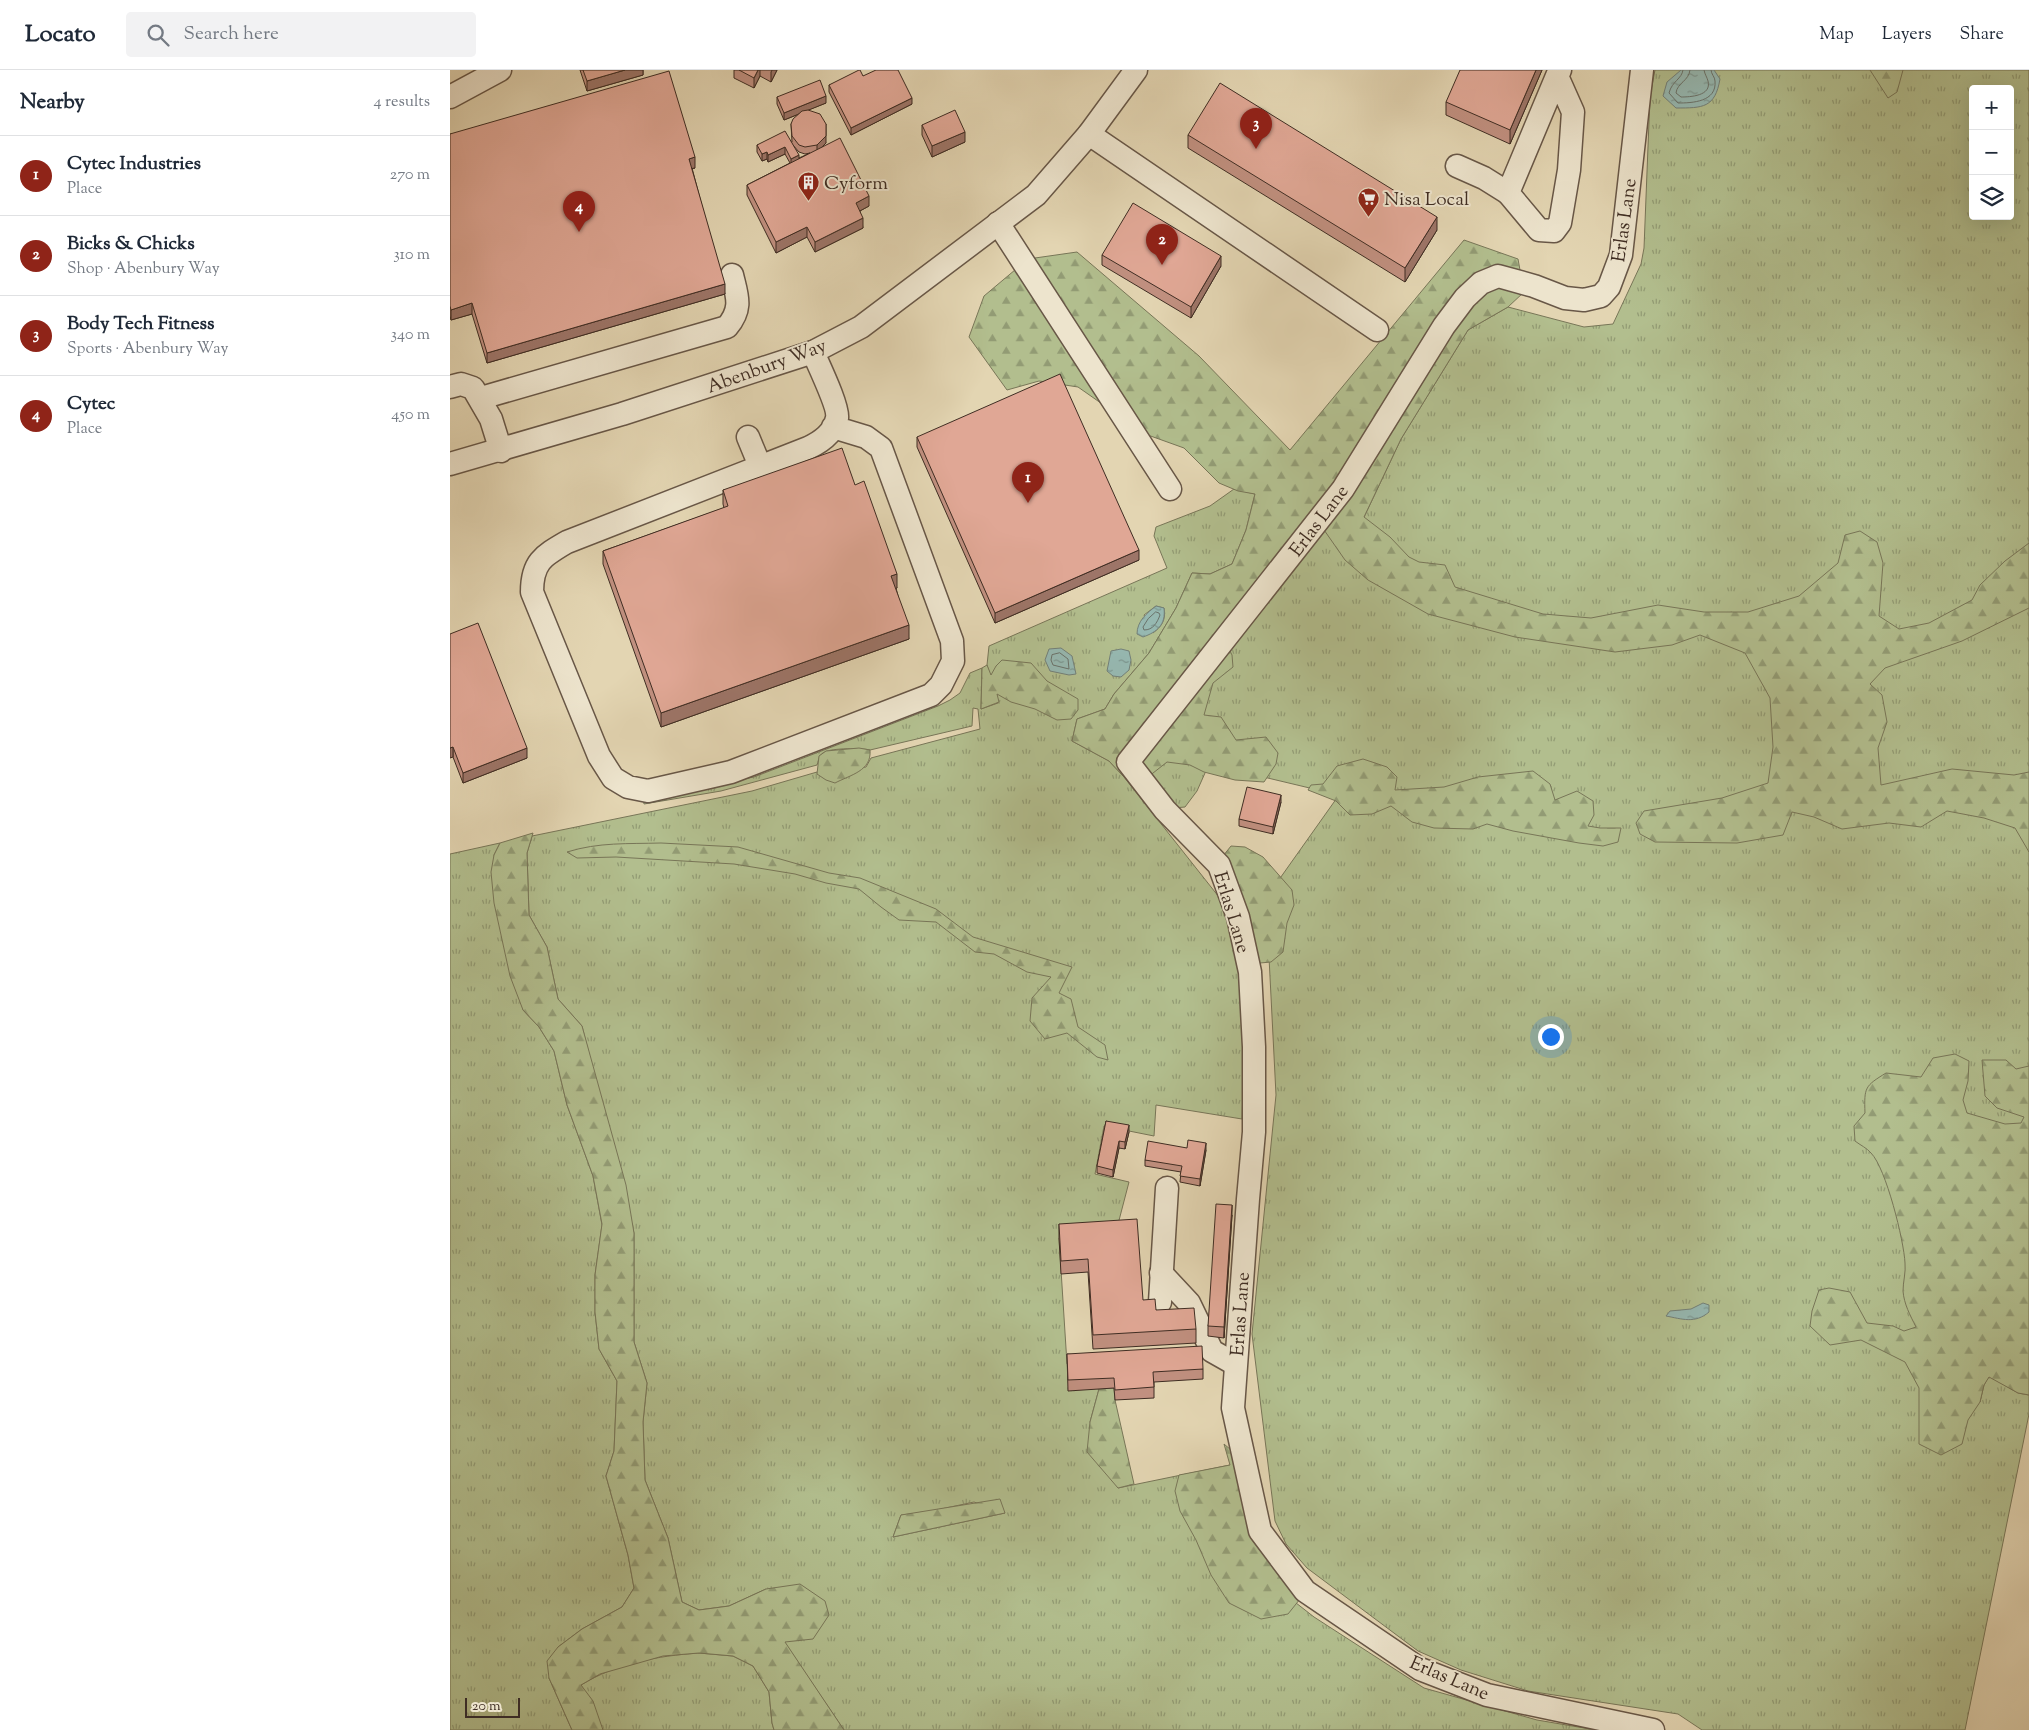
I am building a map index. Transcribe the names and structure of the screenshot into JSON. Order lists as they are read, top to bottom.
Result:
{
  "streets": {
    "street": ["Erlas Lane", "Abenbury Way"]
  },
  "places": {
    "building": ["Cyform"],
    "supermarket": ["Nisa Local"]
  },
  "scale_bar": "20 m",
  "page": {
    "header": "Locato",
    "search": "Search here",
    "nav": ["Map", "Layers", "Share"],
    "heading": ["Nearby", "4 results"],
    "map_buttons": ["+", "−"],
    "pins": [
      "3",
      "4",
      "2",
      "1"
    ],
    "list": [
      {
        "mark": "1",
        "name": "Cytec Industries",
        "note": "Place",
        "value": "270 m"
      },
      {
        "mark": "2",
        "name": "Bicks & Chicks",
        "note": "Shop · Abenbury Way",
        "value": "310 m"
      },
      {
        "mark": "3",
        "name": "Body Tech Fitness",
        "note": "Sports · Abenbury Way",
        "value": "340 m"
      },
      {
        "mark": "4",
        "name": "Cytec",
        "note": "Place",
        "value": "450 m"
      }
    ],
    "scale": "20 m"
  }
}
